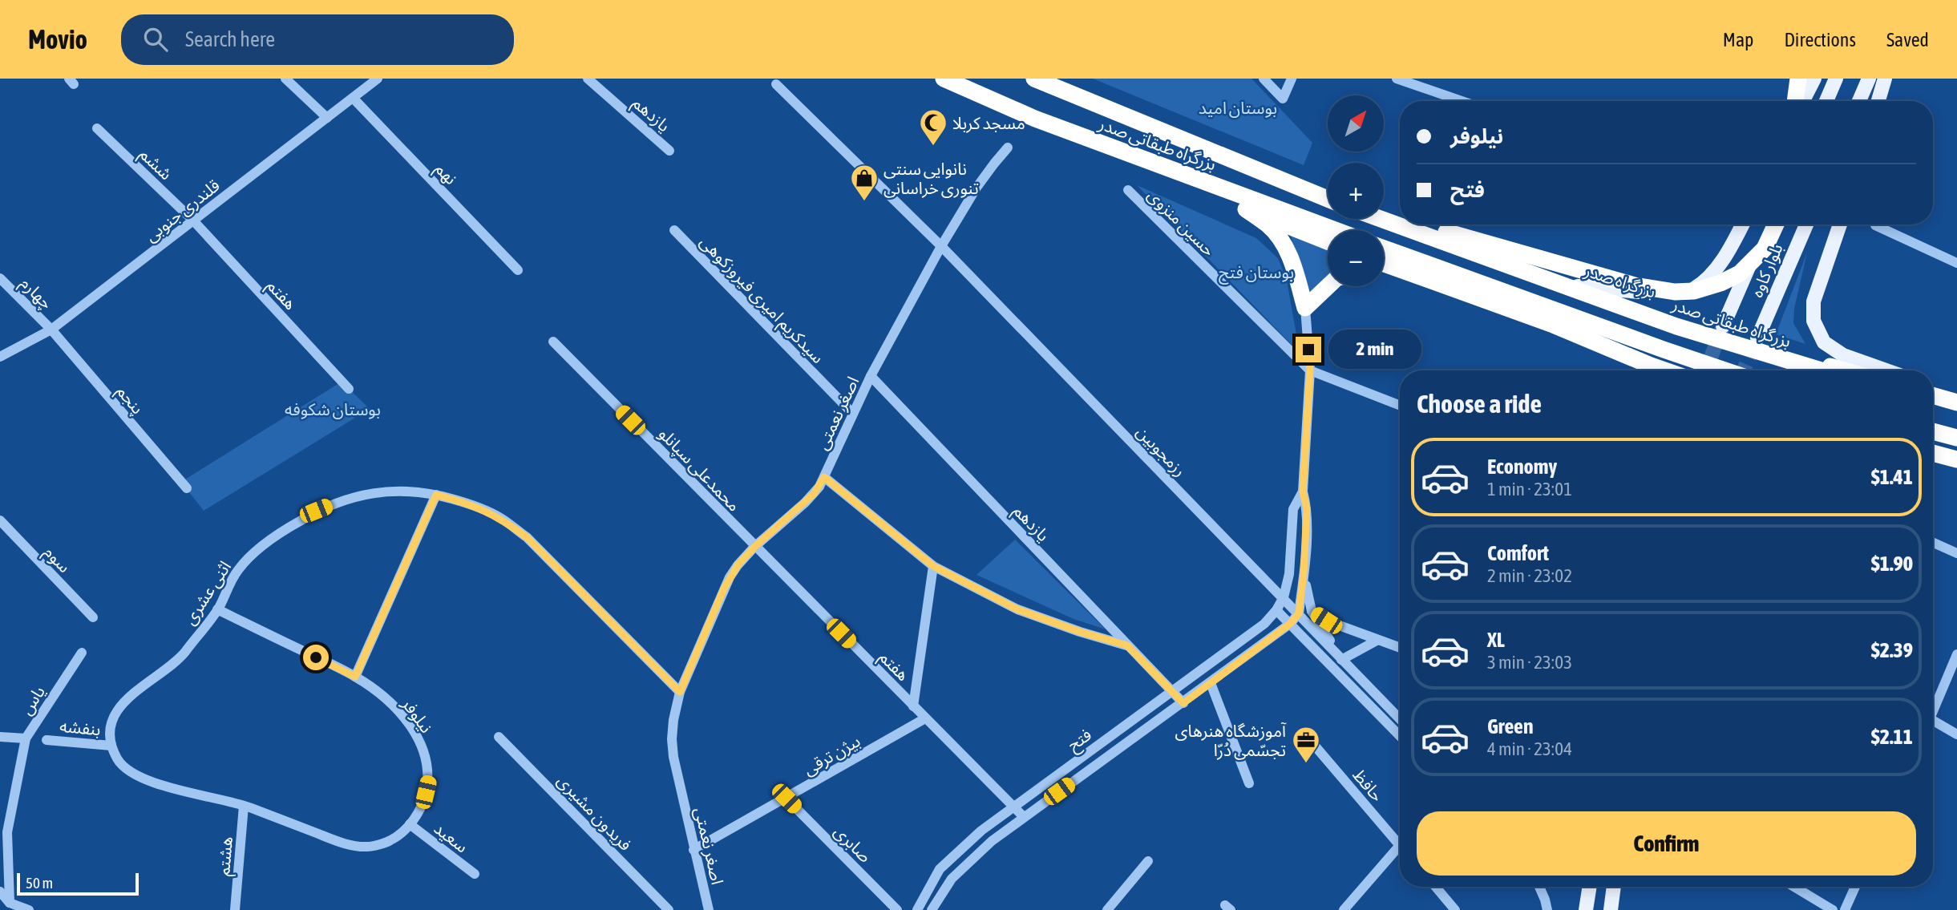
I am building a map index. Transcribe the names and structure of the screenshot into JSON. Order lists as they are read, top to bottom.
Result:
{
  "streets": {
    "highway": ["بزرگراه طبقاتی صدر", "بزرگراه صدر"],
    "main road": ["بلوار کاوه"],
    "street": [
      "یازدهم",
      "ششم",
      "نهم",
      "قلندری جنوبی",
      "حسین منزوی",
      "چهارم",
      "هفتم",
      "سیدکریم امیری فیروزکوهی",
      "پنجم",
      "اصغر نعمتی",
      "رزمجوبین",
      "محمدعلی سپانلو",
      "سوم",
      "اثنی عشری",
      "یاس",
      "نیلوفر",
      "بنفشه",
      "فتح",
      "بیژن ترقی",
      "حافظ",
      "فریدون مشیری",
      "سعید",
      "صابری",
      "هشتم"
    ]
  },
  "crossings": [
    ["یازدهم", "اصغر نعمتی"],
    ["یازدهم", "فتح"],
    ["ششم", "قلندری جنوبی"],
    ["ششم", "هفتم"],
    ["نهم", "قلندری جنوبی"],
    ["قلندری جنوبی", "چهارم"],
    ["قلندری جنوبی", "هفتم"],
    ["قلندری جنوبی", "پنجم"],
    ["چهارم", "پنجم"],
    ["هفتم", "اصغر نعمتی"],
    ["هفتم", "محمدعلی سپانلو"],
    ["هفتم", "فتح"],
    ["هفتم", "بیژن ترقی"],
    ["سیدکریم امیری فیروزکوهی", "اصغر نعمتی"],
    ["اصغر نعمتی", "رزمجوبین"],
    ["اصغر نعمتی", "محمدعلی سپانلو"],
    ["اصغر نعمتی", "اثنی عشری"],
    ["اصغر نعمتی", "بیژن ترقی"],
    ["رزمجوبین", "فتح"],
    ["اثنی عشری", "نیلوفر"],
    ["اثنی عشری", "بنفشه"],
    ["نیلوفر", "سعید"],
    ["نیلوفر", "هشتم"],
    ["بیژن ترقی", "صابری"]
  ],
  "parks": ["بوستان امید", "بوستان فتح", "بوستان شکوفه"],
  "places": {
    "mosque": ["مسجد کربلا"],
    "shop": ["نانوایی سنتی تنوری خراسانی"],
    "office": ["آموزشگاه هنرهای تجسّمی دُرّا"]
  },
  "scale_bar": "50 m",
  "north": "top right",
  "page": {
    "header": "Movio",
    "search": "Search here",
    "nav": ["Map", "Directions", "Saved"],
    "map_buttons": ["+", "−"],
    "banner": ["نیلوفر", "فتح"],
    "bubble": "2 min",
    "heading": "Choose a ride",
    "list": [
      {
        "name": "Economy",
        "note": "1 min · 23:01",
        "value": "$1.41"
      },
      {
        "name": "Comfort",
        "note": "2 min · 23:02",
        "value": "$1.90"
      },
      {
        "name": "XL",
        "note": "3 min · 23:03",
        "value": "$2.39"
      },
      {
        "name": "Green",
        "note": "4 min · 23:04",
        "value": "$2.11"
      }
    ],
    "buttons": "Confirm",
    "scale": "50 m"
  }
}
